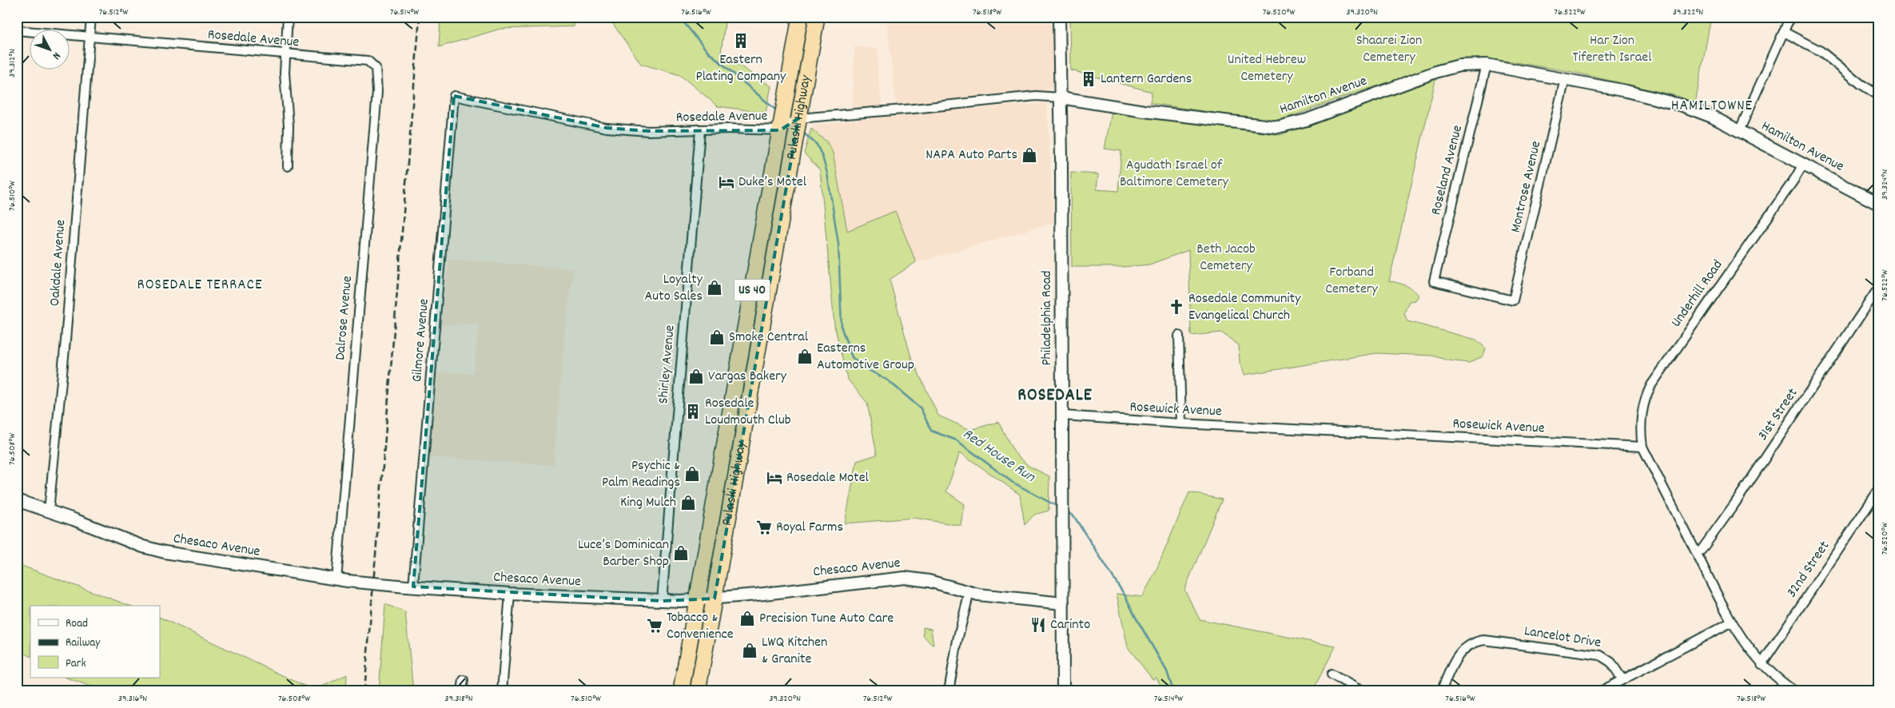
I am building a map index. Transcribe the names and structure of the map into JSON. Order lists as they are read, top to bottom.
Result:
{
  "streets": {
    "highway": ["Pulaski Highway", "US 40"],
    "street": [
      "Rosedale Avenue",
      "Hamilton Avenue",
      "Roseland Avenue",
      "Montrose Avenue",
      "Oakdale Avenue",
      "Underhill Road",
      "Dalrose Avenue",
      "Philadelphia Road",
      "Gilmore Avenue",
      "Shirley Avenue",
      "Rosewick Avenue",
      "31st Street",
      "Chesaco Avenue",
      "32nd Street",
      "Lancelot Drive"
    ]
  },
  "crossings": [
    ["Rosedale Avenue", "Hamilton Avenue"],
    ["Rosedale Avenue", "Pulaski Highway"],
    ["Rosedale Avenue", "Oakdale Avenue"],
    ["Rosedale Avenue", "Dalrose Avenue"],
    ["Rosedale Avenue", "Philadelphia Road"],
    ["Rosedale Avenue", "Gilmore Avenue"],
    ["Rosedale Avenue", "Shirley Avenue"],
    ["Hamilton Avenue", "Roseland Avenue"],
    ["Hamilton Avenue", "Montrose Avenue"],
    ["Hamilton Avenue", "Underhill Road"],
    ["Hamilton Avenue", "Philadelphia Road"],
    ["Pulaski Highway", "Chesaco Avenue"],
    ["Roseland Avenue", "Montrose Avenue"],
    ["Oakdale Avenue", "Chesaco Avenue"],
    ["Underhill Road", "Rosewick Avenue"],
    ["Dalrose Avenue", "Chesaco Avenue"],
    ["Philadelphia Road", "Rosewick Avenue"],
    ["Philadelphia Road", "Chesaco Avenue"],
    ["Gilmore Avenue", "Chesaco Avenue"],
    ["Shirley Avenue", "Chesaco Avenue"]
  ],
  "districts": ["HAMILTOWNE", "ROSEDALE TERRACE", "ROSEDALE"],
  "water": ["Red House Run"],
  "parks": [
    "Shaarei Zion Cemetery",
    "Har Zion Tifereth Israel",
    "United Hebrew Cemetery",
    "Agudath Israel of Baltimore Cemetery",
    "Beth Jacob Cemetery",
    "Forband Cemetery"
  ],
  "places": {
    "building": ["Eastern Plating Company", "Lantern Gardens", "Rosedale Loudmouth Club"],
    "shop": [
      "NAPA Auto Parts",
      "Loyalty Auto Sales",
      "Smoke Central",
      "Easterns Automotive Group",
      "Vargas Bakery",
      "Psychic & Palm Readings",
      "King Mulch",
      "Luce’s Dominican Barber Shop",
      "Precision Tune Auto Care",
      "LWQ Kitchen & Granite"
    ],
    "hotel": ["Duke’s Motel", "Rosedale Motel"],
    "church": ["Rosedale Community Evangelical Church"],
    "supermarket": ["Royal Farms", "Tobacco & Convenience"],
    "restaurant": ["Carinto"]
  },
  "legend": ["Road", "Railway", "Park"],
  "north": "bottom right",
  "coordinates": [
    "76.512°W",
    "76.514°W",
    "76.516°W",
    "76.518°W",
    "76.520°W",
    "39.320°N",
    "76.522°W",
    "39.322°N",
    "39.312°N",
    "39.324°N",
    "76.510°W",
    "76.508°W",
    "39.316°N",
    "39.318°N"
  ]
}
